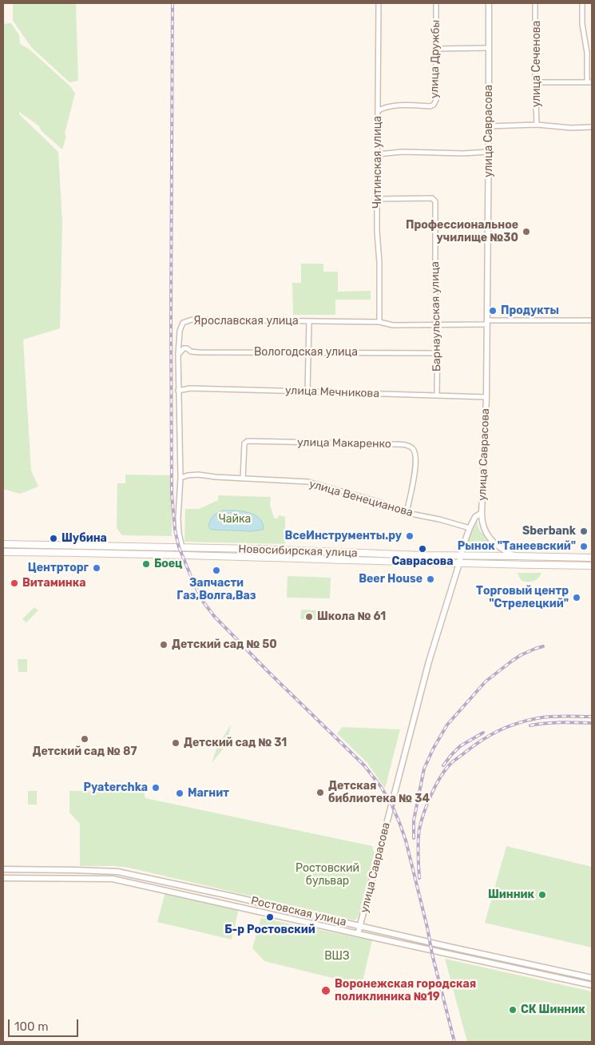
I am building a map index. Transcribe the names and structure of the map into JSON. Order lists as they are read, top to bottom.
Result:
{
  "streets": {
    "main road": ["Новосибирская улица"],
    "street": [
      "улица Дружбы",
      "улица Сеченова",
      "улица Саврасова",
      "Читинская улица",
      "Барнаульская улица",
      "Ярославская улица",
      "Вологодская улица",
      "улица Мечникова",
      "улица Макаренко",
      "улица Венецианова",
      "Ростовская улица"
    ]
  },
  "crossings": [
    ["улица Дружбы", "Читинская улица"],
    ["улица Саврасова", "Ярославская улица"],
    ["улица Саврасова", "улица Мечникова"],
    ["улица Саврасова", "улица Венецианова"],
    ["улица Саврасова", "Новосибирская улица"],
    ["улица Саврасова", "Ростовская улица"],
    ["Читинская улица", "Барнаульская улица"],
    ["Читинская улица", "Ярославская улица"],
    ["Барнаульская улица", "Ярославская улица"],
    ["Барнаульская улица", "Вологодская улица"],
    ["Барнаульская улица", "улица Мечникова"],
    ["Ярославская улица", "Вологодская улица"],
    ["Ярославская улица", "улица Мечникова"],
    ["Ярославская улица", "улица Венецианова"],
    ["Ярославская улица", "Новосибирская улица"],
    ["улица Макаренко", "улица Венецианова"]
  ],
  "parks": ["Чайка", "Ростовский бульвар", "ВШЗ"],
  "places": [
    "Профессиональное училище №30",
    "Продукты",
    "Sberbank",
    "ВсеИнструменты.ру",
    "Шубина",
    "Рынок \"Танеевский\"",
    "Саврасова",
    "Боец",
    "Центрторг",
    "Запчасти Газ,Волга,Ваз",
    "Beer House",
    "Витаминка",
    "Торговый центр \"Стрелецкий\"",
    "Школа № 61",
    "Детский сад № 50",
    "Детский сад № 87",
    "Детский сад № 31",
    "Pyaterchka",
    "Детская библиотека № 34",
    "Магнит",
    "Шинник",
    "Б-р Ростовский",
    "Воронежская городская поликлиника №19",
    "СК Шинник"
  ],
  "scale_bar": "100 m"
}
